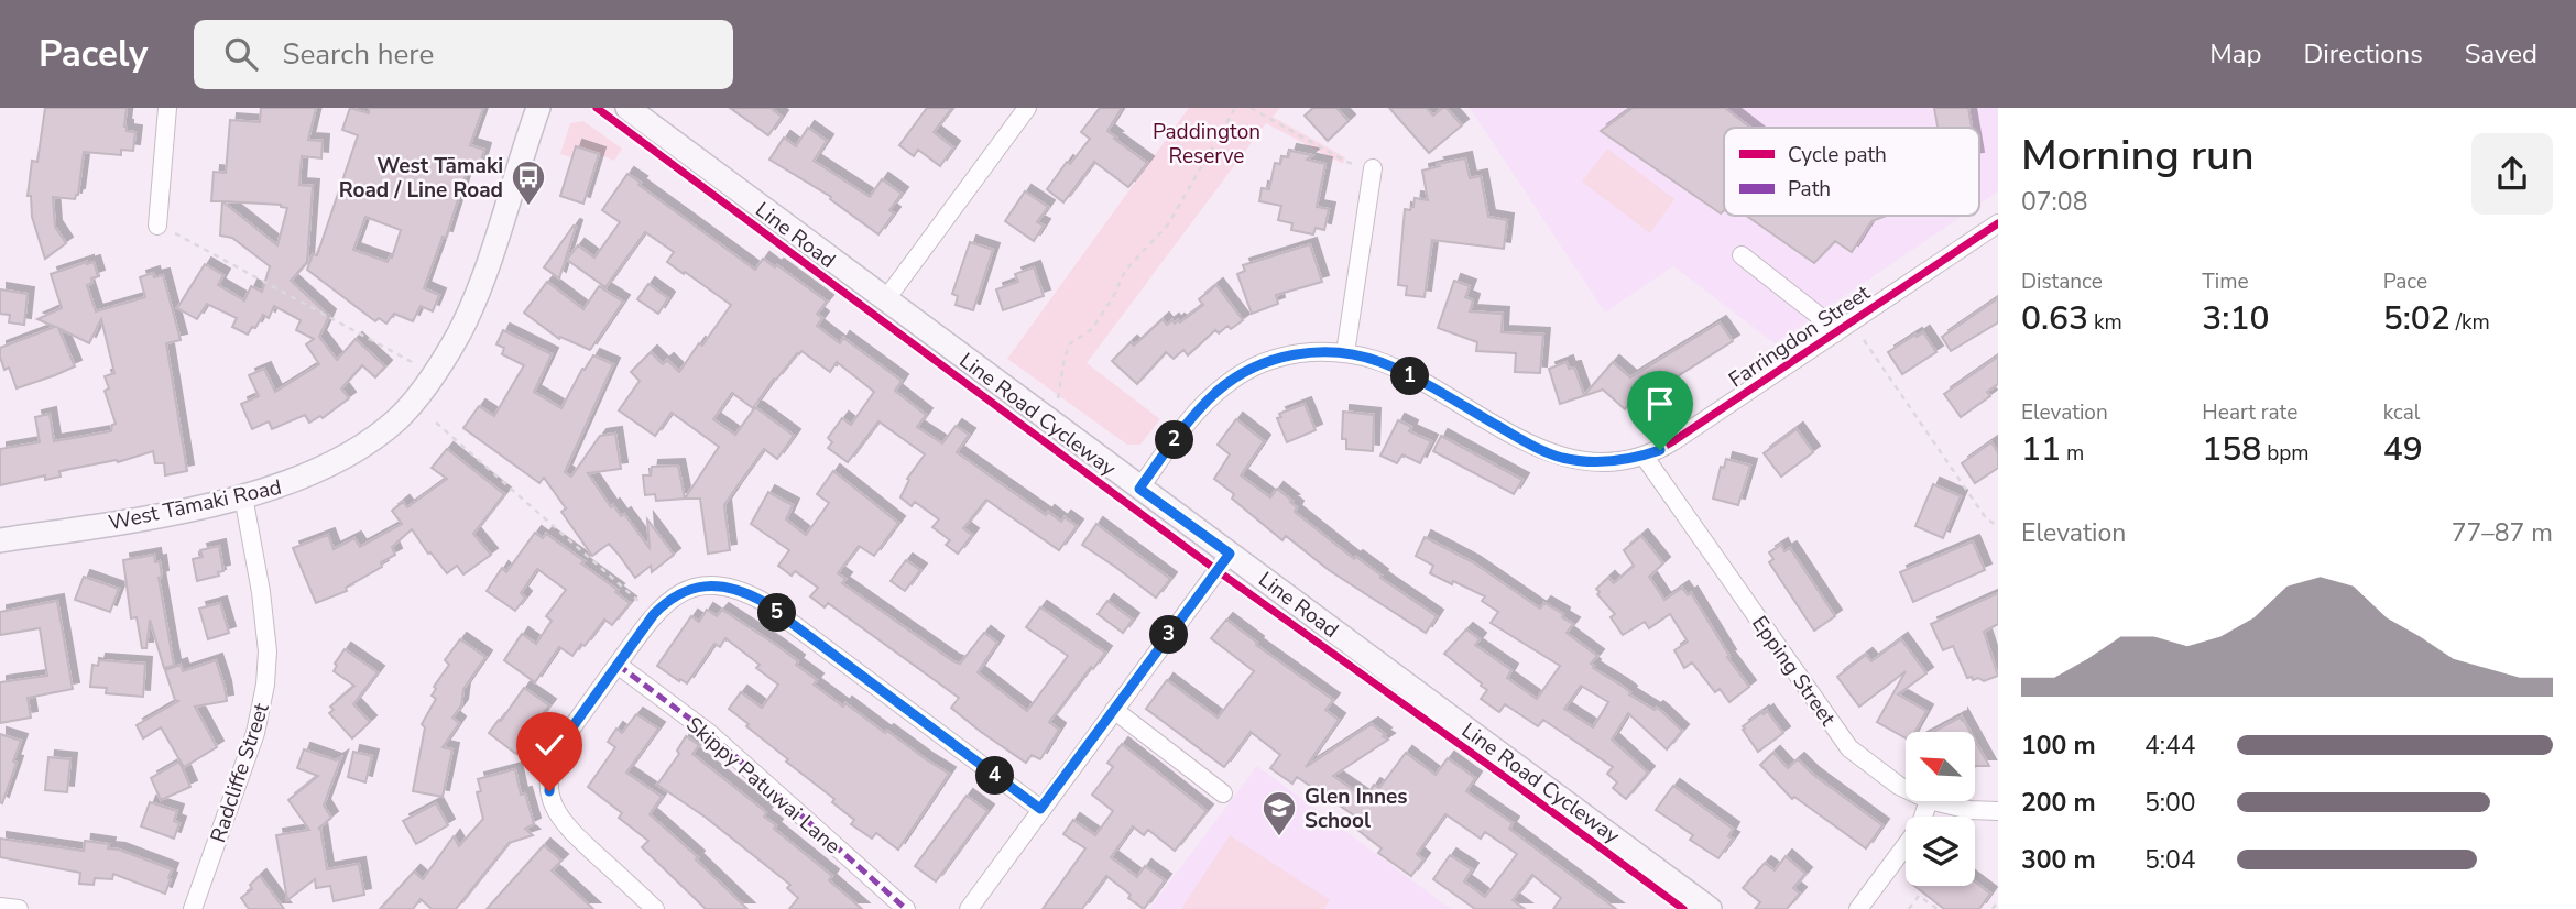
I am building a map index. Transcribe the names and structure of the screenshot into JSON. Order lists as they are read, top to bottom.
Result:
{
  "streets": {
    "main road": ["Line Road", "West Tāmaki Road"],
    "street": [
      "Farringdon Street",
      "Epping Street",
      "Radcliffe Street",
      "Skippy Patuwai Lane"
    ],
    "cycle path": ["Line Road Cycleway"]
  },
  "crossings": [
    ["Line Road", "Farringdon Street"],
    ["Farringdon Street", "Epping Street"],
    ["West Tāmaki Road", "Radcliffe Street"]
  ],
  "parks": ["Paddington Reserve"],
  "places": {
    "bus stop": ["West Tāmaki Road / Line Road"],
    "school or university": ["Glen Innes School"]
  },
  "legend": ["Cycle path", "Path"],
  "north": "top left",
  "page": {
    "header": "Pacely",
    "search": "Search here",
    "nav": ["Map", "Directions", "Saved"],
    "heading": ["Morning run", "07:08"],
    "stats": [
      ["Distance", "0.63 km"],
      ["Time", "3:10"],
      ["Pace", "5:02 /km"],
      ["Elevation", "11 m"],
      ["Heart rate", "158 bpm"],
      ["kcal", "49"]
    ],
    "pins": [
      "1",
      "2",
      "5",
      "3",
      "4"
    ],
    "chart": ["Elevation", "77–87 m"],
    "list": [
      {
        "name": "100 m",
        "note": "4:44"
      },
      {
        "name": "200 m",
        "note": "5:00"
      },
      {
        "name": "300 m",
        "note": "5:04"
      }
    ]
  }
}
